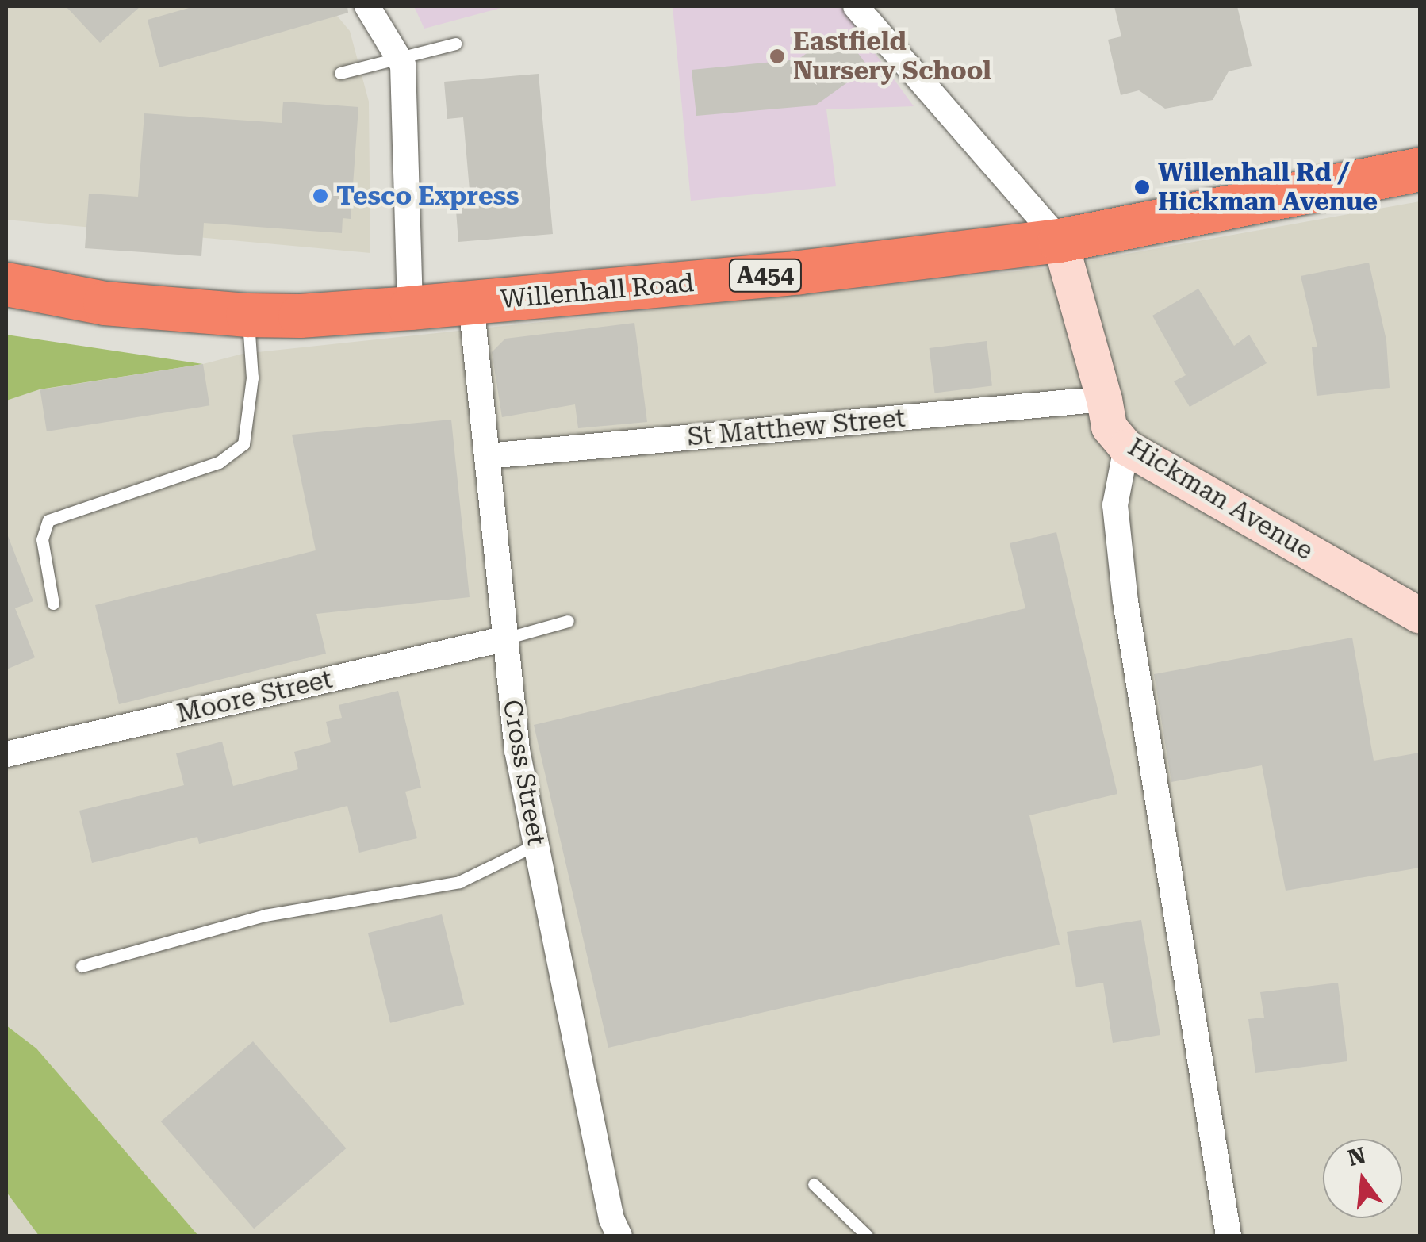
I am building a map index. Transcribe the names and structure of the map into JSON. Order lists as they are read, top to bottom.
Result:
{
  "streets": {
    "highway": ["A454", "Willenhall Road"],
    "street": [
      "St Matthew Street",
      "Hickman Avenue",
      "Moore Street",
      "Cross Street"
    ]
  },
  "crossings": [
    ["Willenhall Road", "Hickman Avenue"],
    ["Willenhall Road", "Cross Street"],
    ["St Matthew Street", "Hickman Avenue"],
    ["St Matthew Street", "Cross Street"],
    ["Moore Street", "Cross Street"]
  ],
  "places": ["Eastfield Nursery School", "Willenhall Rd / Hickman Avenue", "Tesco Express"],
  "north": "top"
}
